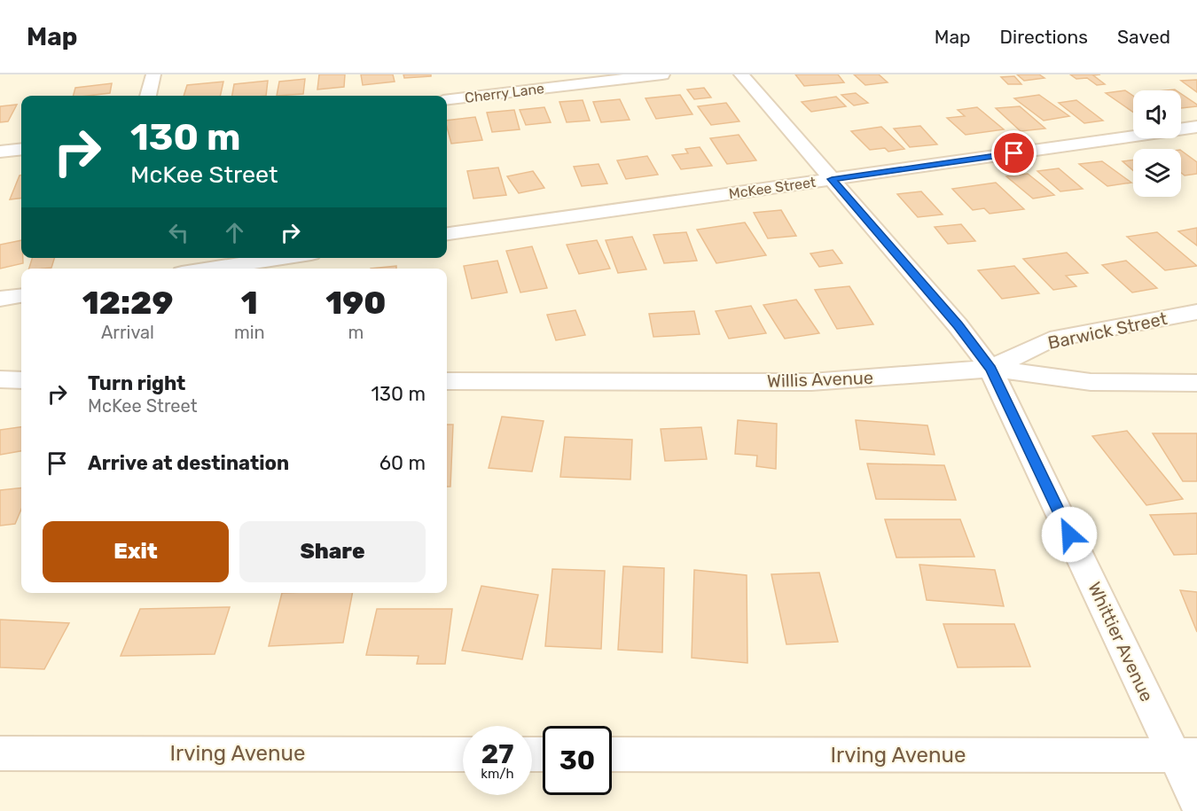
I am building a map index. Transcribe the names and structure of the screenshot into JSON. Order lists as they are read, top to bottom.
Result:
{
  "streets": {
    "street": [
      "Cherry Lane",
      "McKee Street",
      "Barwick Street",
      "Willis Avenue",
      "Whittier Avenue",
      "Irving Avenue"
    ]
  },
  "crossings": [
    ["McKee Street", "Whittier Avenue"],
    ["Barwick Street", "Willis Avenue"],
    ["Barwick Street", "Whittier Avenue"],
    ["Willis Avenue", "Whittier Avenue"],
    ["Whittier Avenue", "Irving Avenue"]
  ],
  "page": {
    "header": "Map",
    "nav": ["Map", "Directions", "Saved"],
    "turn": ["130 m", "McKee Street"],
    "eta": [
      "12:29",
      "Arrival",
      "1",
      "min",
      "190",
      "m"
    ],
    "list": [
      {
        "name": "Turn right",
        "note": "McKee Street",
        "value": "130 m"
      },
      {
        "name": "Arrive at destination",
        "value": "60 m"
      }
    ],
    "buttons": ["Exit", "Share"],
    "speed": "27 km/h",
    "limit": "30"
  }
}
